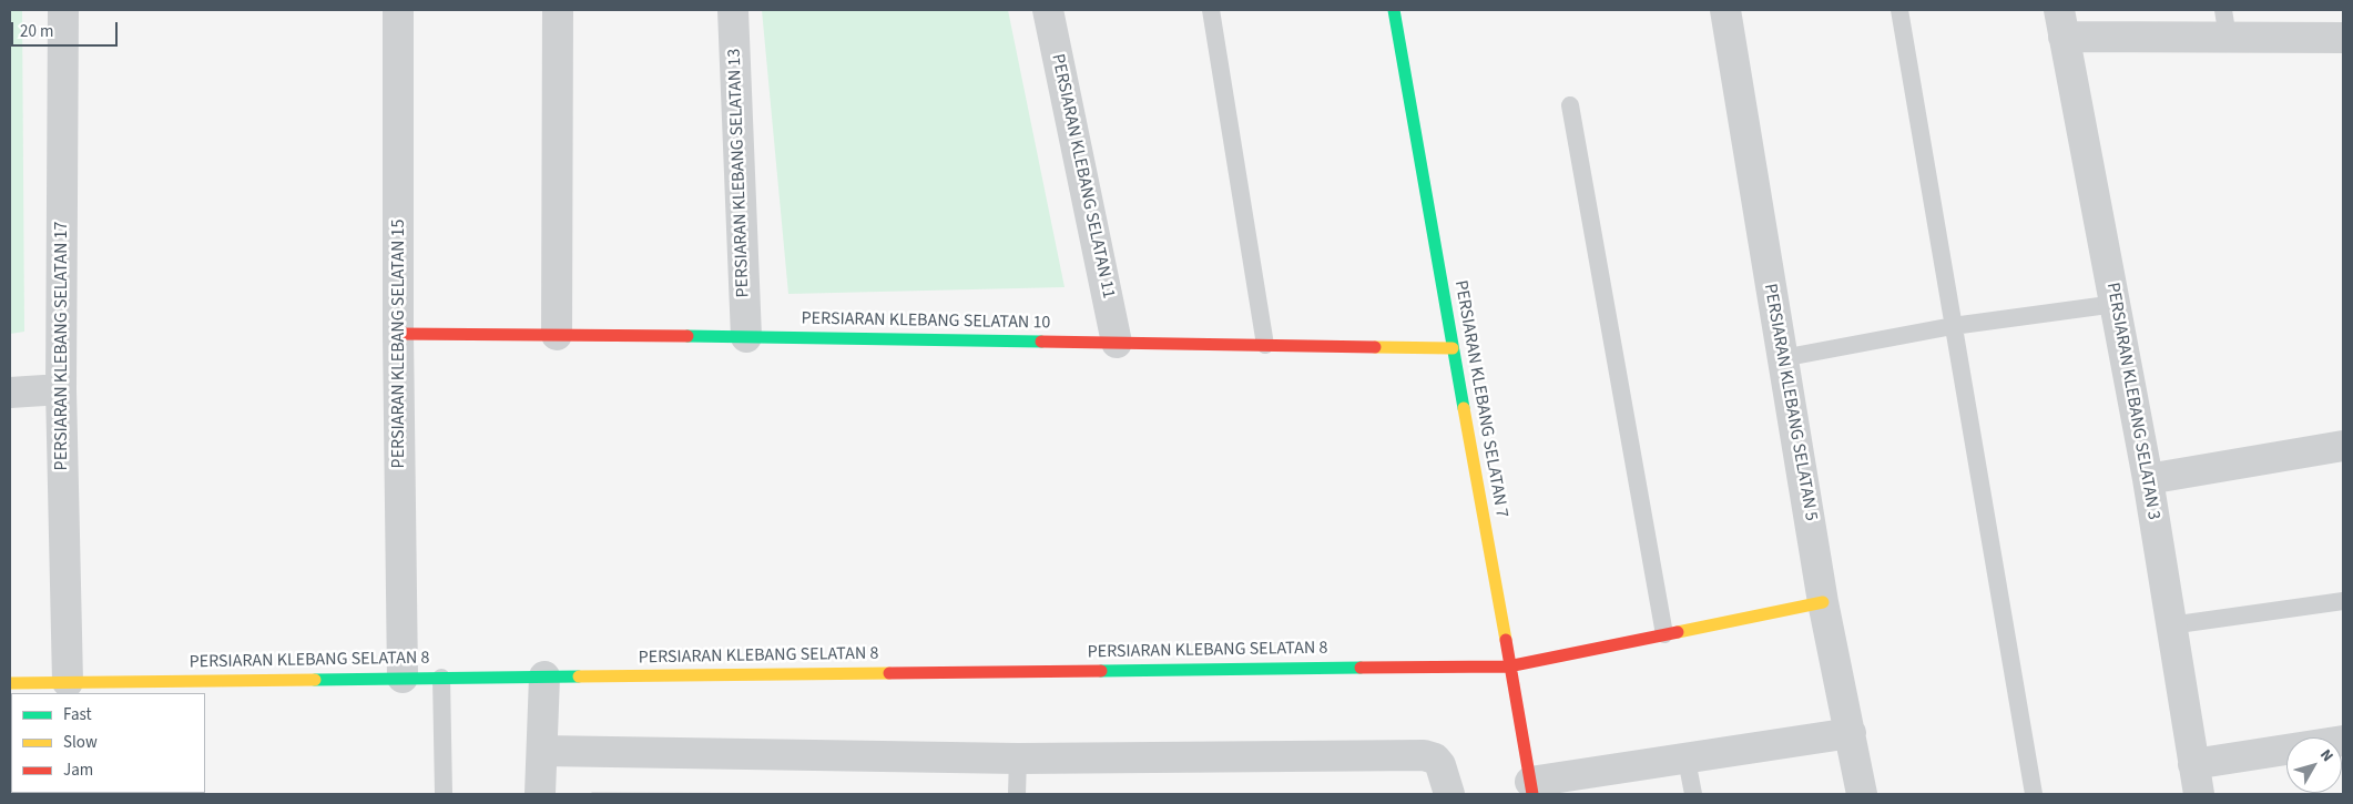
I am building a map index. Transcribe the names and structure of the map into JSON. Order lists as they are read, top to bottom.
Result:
{
  "streets": {
    "street": [
      "PERSIARAN KLEBANG SELATAN 13",
      "PERSIARAN KLEBANG SELATAN 11",
      "PERSIARAN KLEBANG SELATAN 10",
      "PERSIARAN KLEBANG SELATAN 15",
      "PERSIARAN KLEBANG SELATAN 17",
      "PERSIARAN KLEBANG SELATAN 7",
      "PERSIARAN KLEBANG SELATAN 3",
      "PERSIARAN KLEBANG SELATAN 5",
      "PERSIARAN KLEBANG SELATAN 8"
    ]
  },
  "crossings": [
    ["PERSIARAN KLEBANG SELATAN 13", "PERSIARAN KLEBANG SELATAN 10"],
    ["PERSIARAN KLEBANG SELATAN 11", "PERSIARAN KLEBANG SELATAN 10"],
    ["PERSIARAN KLEBANG SELATAN 10", "PERSIARAN KLEBANG SELATAN 15"],
    ["PERSIARAN KLEBANG SELATAN 10", "PERSIARAN KLEBANG SELATAN 7"],
    ["PERSIARAN KLEBANG SELATAN 15", "PERSIARAN KLEBANG SELATAN 8"],
    ["PERSIARAN KLEBANG SELATAN 17", "PERSIARAN KLEBANG SELATAN 8"],
    ["PERSIARAN KLEBANG SELATAN 7", "PERSIARAN KLEBANG SELATAN 8"],
    ["PERSIARAN KLEBANG SELATAN 5", "PERSIARAN KLEBANG SELATAN 8"]
  ],
  "legend": ["Fast", "Slow", "Jam"],
  "scale_bar": "20 m",
  "north": "top right"
}
